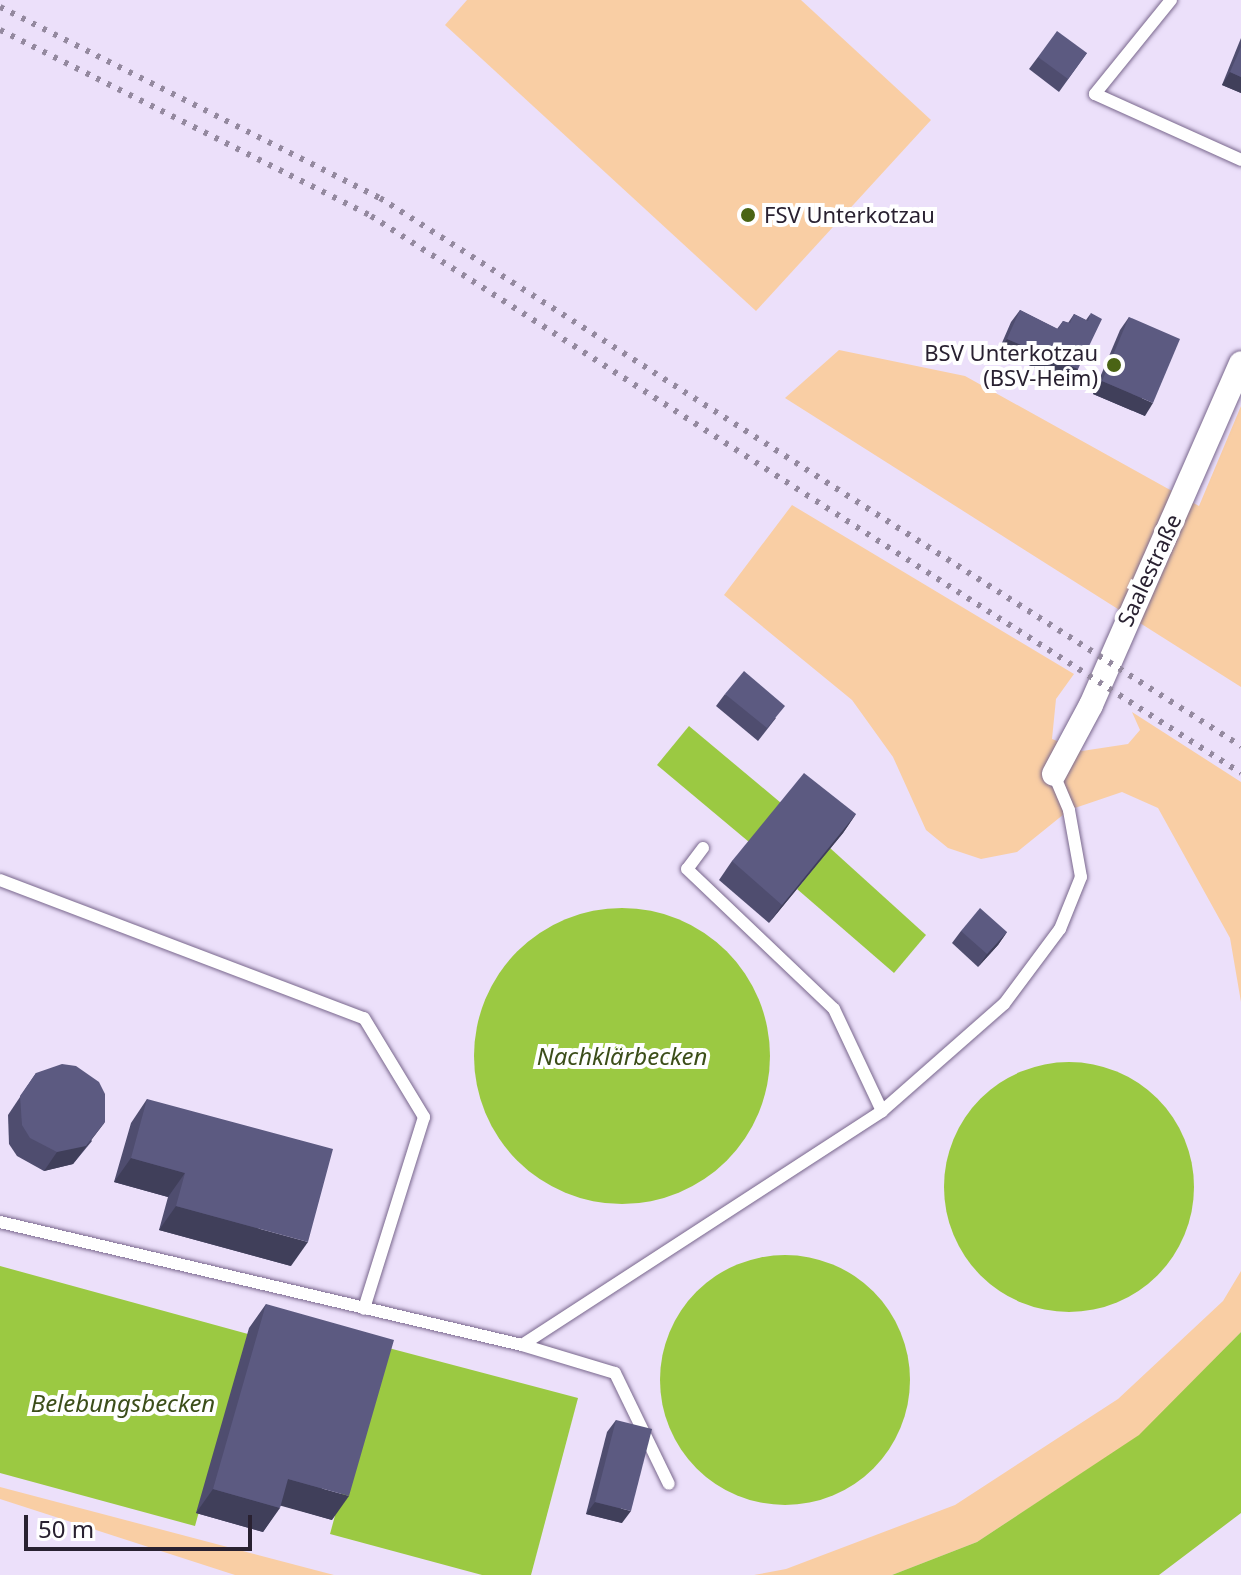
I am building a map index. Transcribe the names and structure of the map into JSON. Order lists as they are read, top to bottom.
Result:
{
  "streets": {
    "street": ["Saalestraße"]
  },
  "water": ["Nachklärbecken", "Belebungsbecken"],
  "places": ["FSV Unterkotzau", "BSV Unterkotzau (BSV-Heim)"],
  "scale_bar": "50 m"
}
